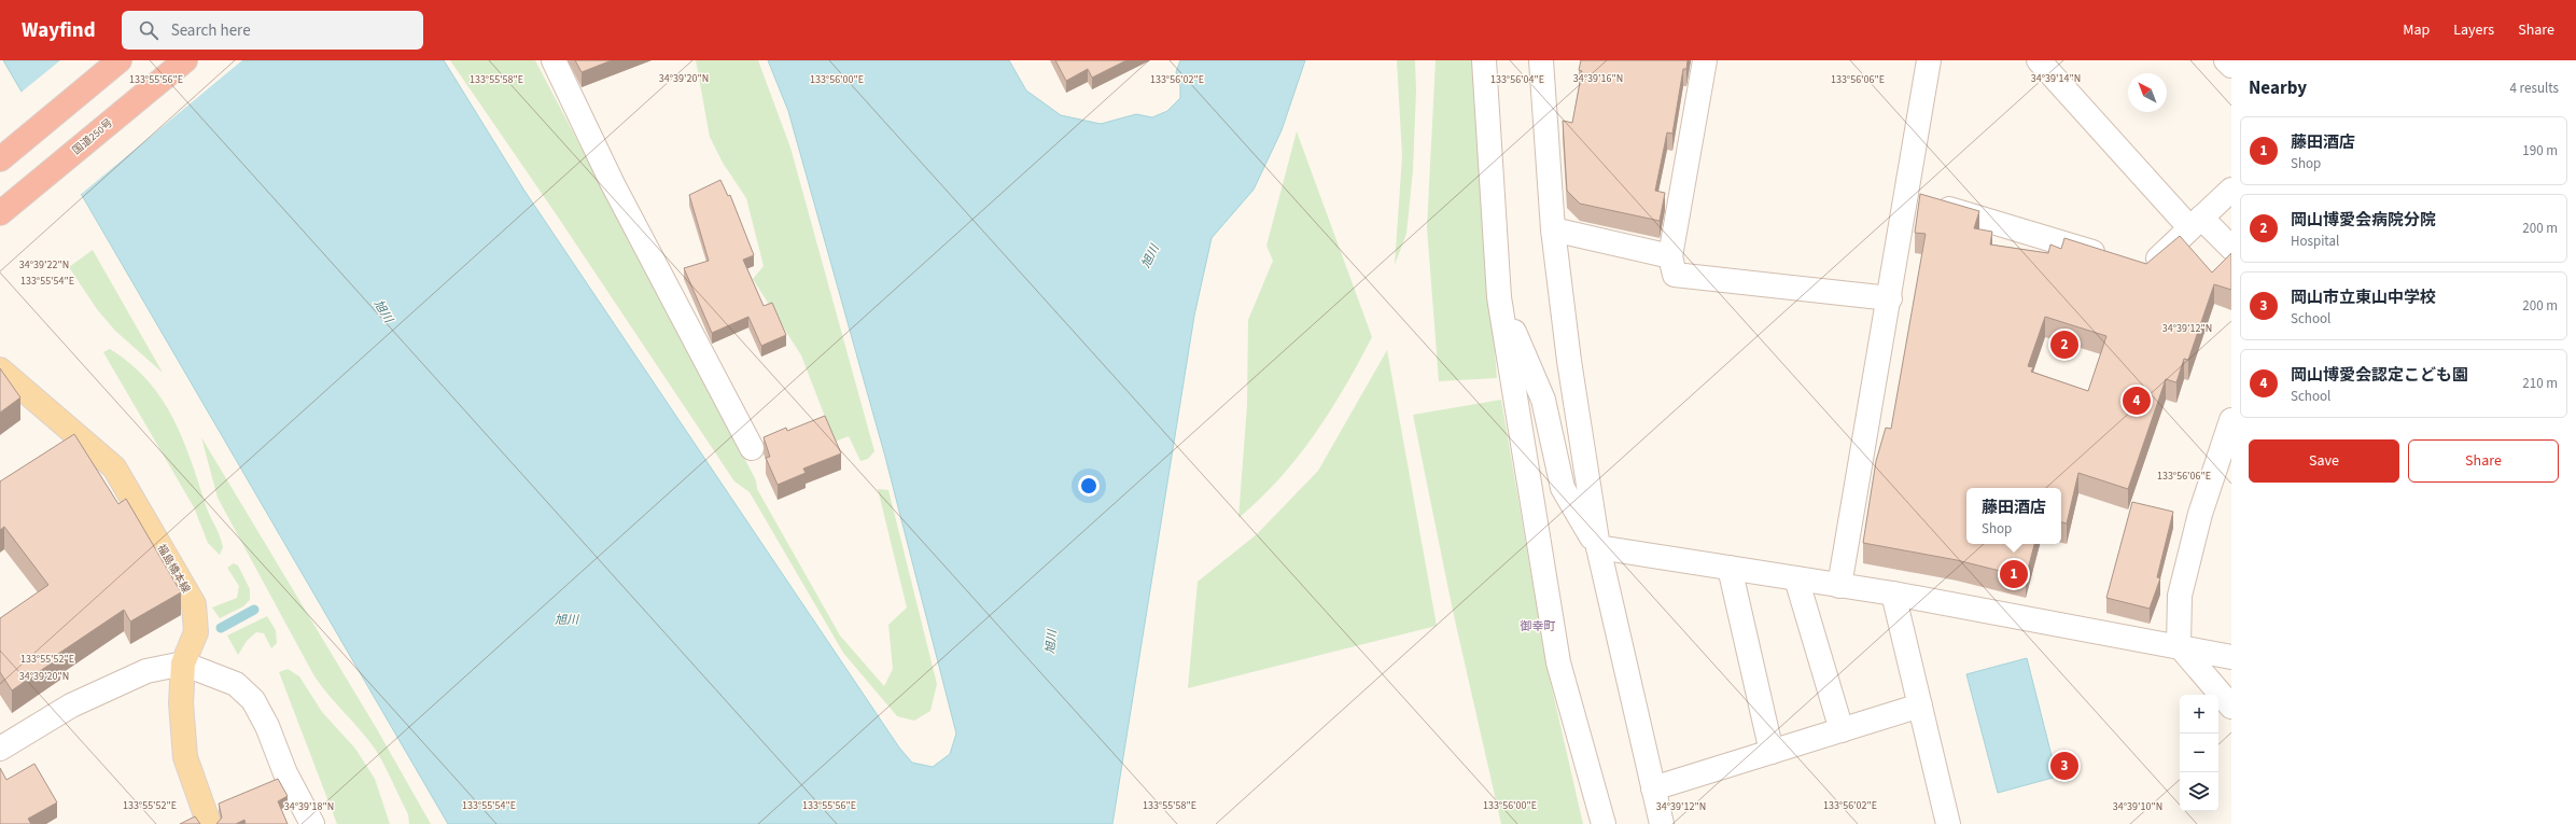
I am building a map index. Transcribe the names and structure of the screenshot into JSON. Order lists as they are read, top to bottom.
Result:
{
  "streets": {
    "highway": ["国道250号"],
    "main road": ["福島橋本線"]
  },
  "districts": ["御幸町"],
  "water": ["旭川"],
  "north": "top left",
  "page": {
    "header": "Wayfind",
    "search": "Search here",
    "nav": ["Map", "Layers", "Share"],
    "heading": ["Nearby", "4 results"],
    "list": [
      {
        "mark": "1",
        "name": "藤田酒店",
        "note": "Shop",
        "value": "190 m"
      },
      {
        "mark": "2",
        "name": "岡山博愛会病院分院",
        "note": "Hospital",
        "value": "200 m"
      },
      {
        "mark": "3",
        "name": "岡山市立東山中学校",
        "note": "School",
        "value": "200 m"
      },
      {
        "mark": "4",
        "name": "岡山博愛会認定こども園",
        "note": "School",
        "value": "210 m"
      }
    ],
    "pins": [
      "2",
      "4",
      "1",
      "3"
    ],
    "buttons": ["Save", "Share"],
    "popup": ["藤田酒店", "Shop"],
    "map_buttons": ["+", "−"]
  },
  "coordinates": [
    "34°39'20\"N",
    "34°39'16\"N",
    "34°39'14\"N",
    "133°55'58\"E",
    "133°56'00\"E",
    "133°56'04\"E",
    "133°55'56\"E",
    "133°56'02\"E",
    "133°56'06\"E",
    "34°39'22\"N",
    "133°55'54\"E",
    "34°39'12\"N",
    "133°55'52\"E",
    "34°39'18\"N",
    "34°39'10\"N"
  ]
}
